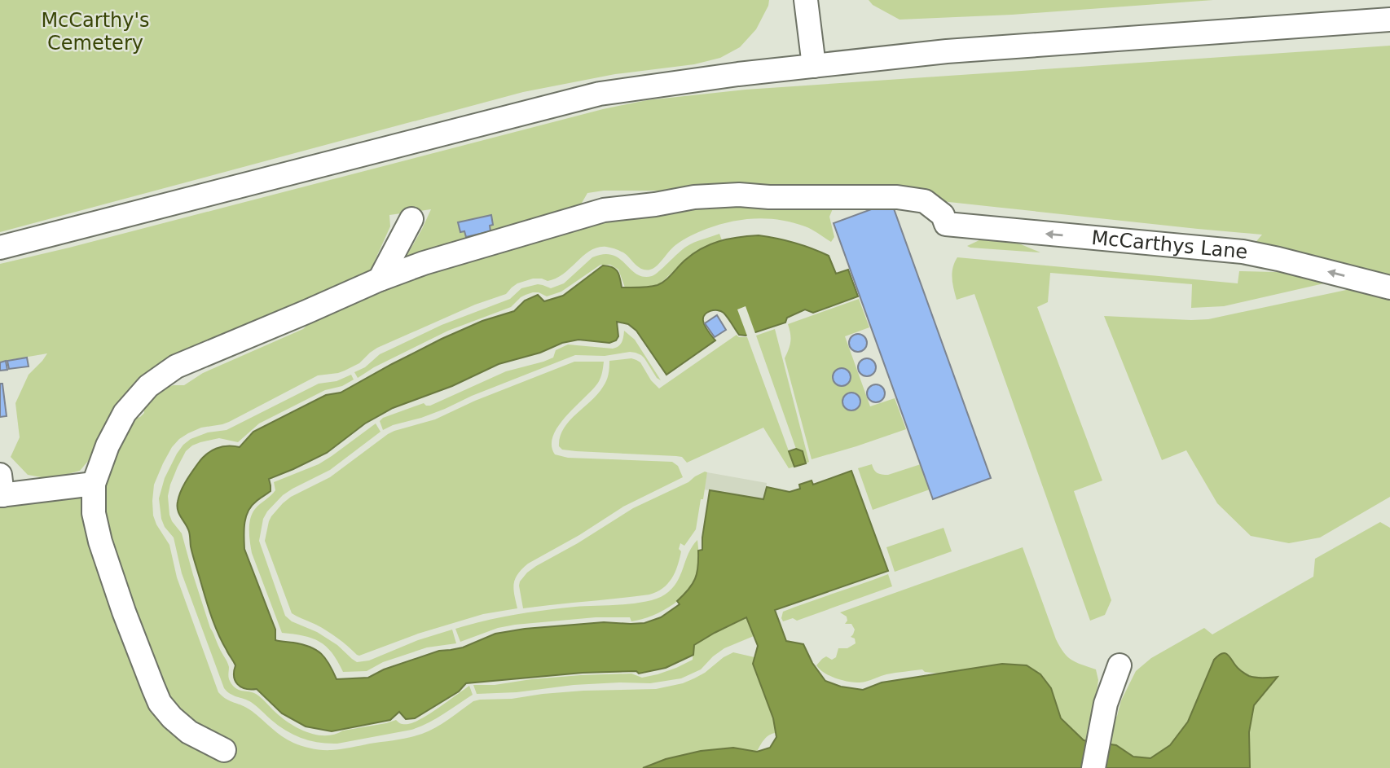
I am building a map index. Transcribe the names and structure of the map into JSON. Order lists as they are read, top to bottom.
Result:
{
  "streets": {
    "street": ["McCarthys Lane"]
  },
  "parks": ["McCarthy's Cemetery"]
}
